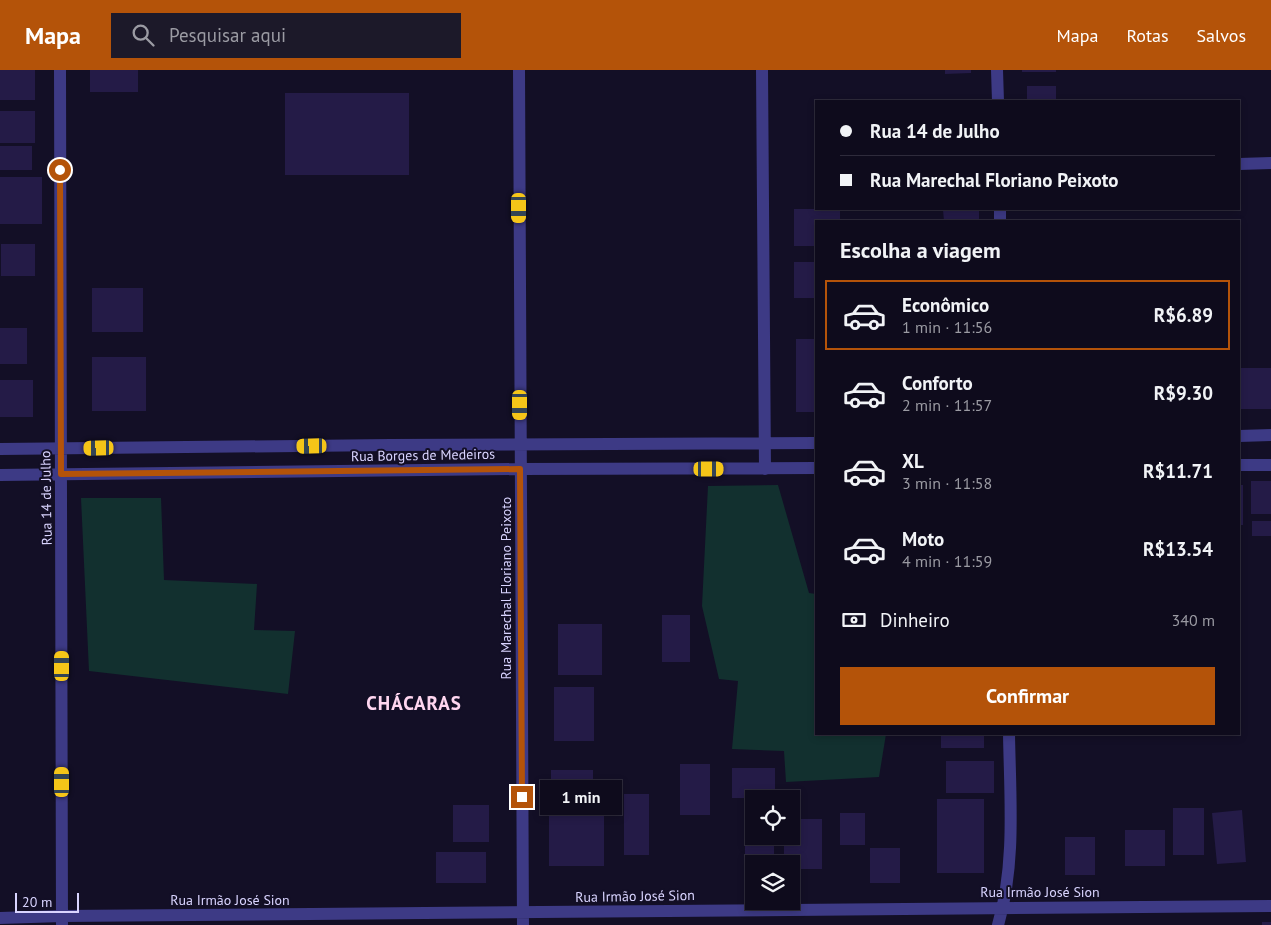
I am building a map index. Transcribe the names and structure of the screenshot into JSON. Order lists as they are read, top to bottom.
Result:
{
  "streets": {
    "street": [
      "Rua Borges de Medeiros",
      "Rua 14 de Julho",
      "Rua Marechal Floriano Peixoto",
      "Rua Irmão José Sion"
    ]
  },
  "crossings": [
    ["Rua Borges de Medeiros", "Rua 14 de Julho"],
    ["Rua Borges de Medeiros", "Rua Marechal Floriano Peixoto"],
    ["Rua 14 de Julho", "Rua Irmão José Sion"],
    ["Rua Marechal Floriano Peixoto", "Rua Irmão José Sion"]
  ],
  "districts": ["CHÁCARAS"],
  "scale_bar": "20 m",
  "page": {
    "header": "Mapa",
    "search": "Pesquisar aqui",
    "nav": ["Mapa", "Rotas", "Salvos"],
    "banner": ["Rua 14 de Julho", "Rua Marechal Floriano Peixoto"],
    "heading": "Escolha a viagem",
    "list": [
      {
        "name": "Econômico",
        "note": "1 min · 11:56",
        "value": "R$6.89"
      },
      {
        "name": "Conforto",
        "note": "2 min · 11:57",
        "value": "R$9.30"
      },
      {
        "name": "XL",
        "note": "3 min · 11:58",
        "value": "R$11.71"
      },
      {
        "name": "Moto",
        "note": "4 min · 11:59",
        "value": "R$13.54"
      }
    ],
    "pay": ["Dinheiro", "340 m"],
    "buttons": "Confirmar",
    "bubble": "1 min",
    "scale": "20 m"
  }
}
